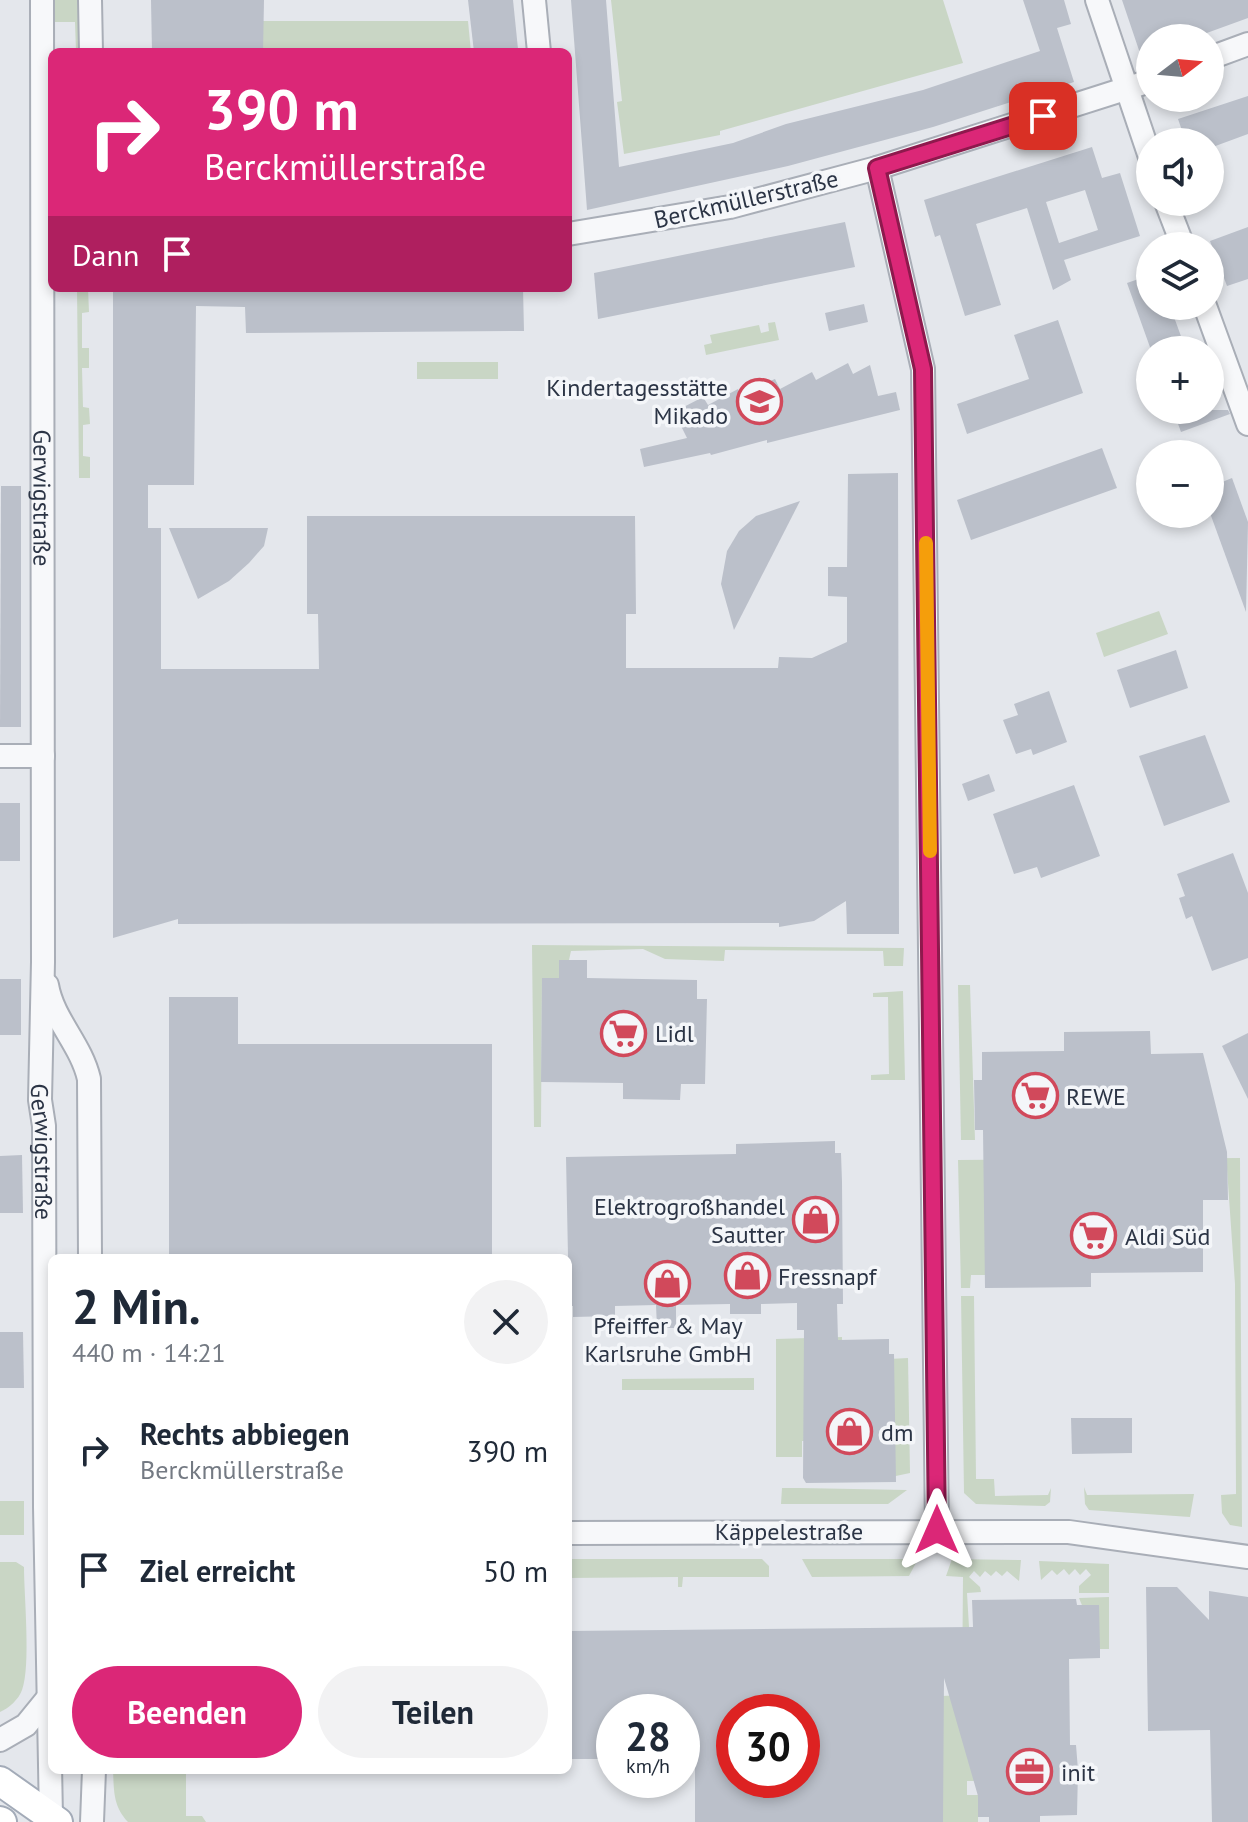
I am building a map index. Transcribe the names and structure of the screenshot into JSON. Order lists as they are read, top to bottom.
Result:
{
  "streets": {
    "street": ["Berckmüllerstraße", "Gerwigstraße", "Käppelestraße"]
  },
  "places": {
    "school or university": ["Kindertagesstätte Mikado"],
    "supermarket": ["Lidl", "REWE", "Aldi Süd"],
    "shop": [
      "Elektrogroßhandel Sautter",
      "Fressnapf",
      "Pfeiffer & May Karlsruhe GmbH",
      "dm"
    ],
    "office": ["init"]
  },
  "north": "right",
  "page": {
    "map_buttons": ["+", "−"],
    "turn": ["390 m", "Berckmüllerstraße"],
    "then": "Dann",
    "heading": ["2 Min.", "440 m · 14:21"],
    "list": [
      {
        "name": "Rechts abbiegen",
        "note": "Berckmüllerstraße",
        "value": "390 m"
      },
      {
        "name": "Ziel erreicht",
        "value": "50 m"
      }
    ],
    "buttons": ["Beenden", "Teilen"],
    "speed": "28 km/h",
    "limit": "30"
  }
}
